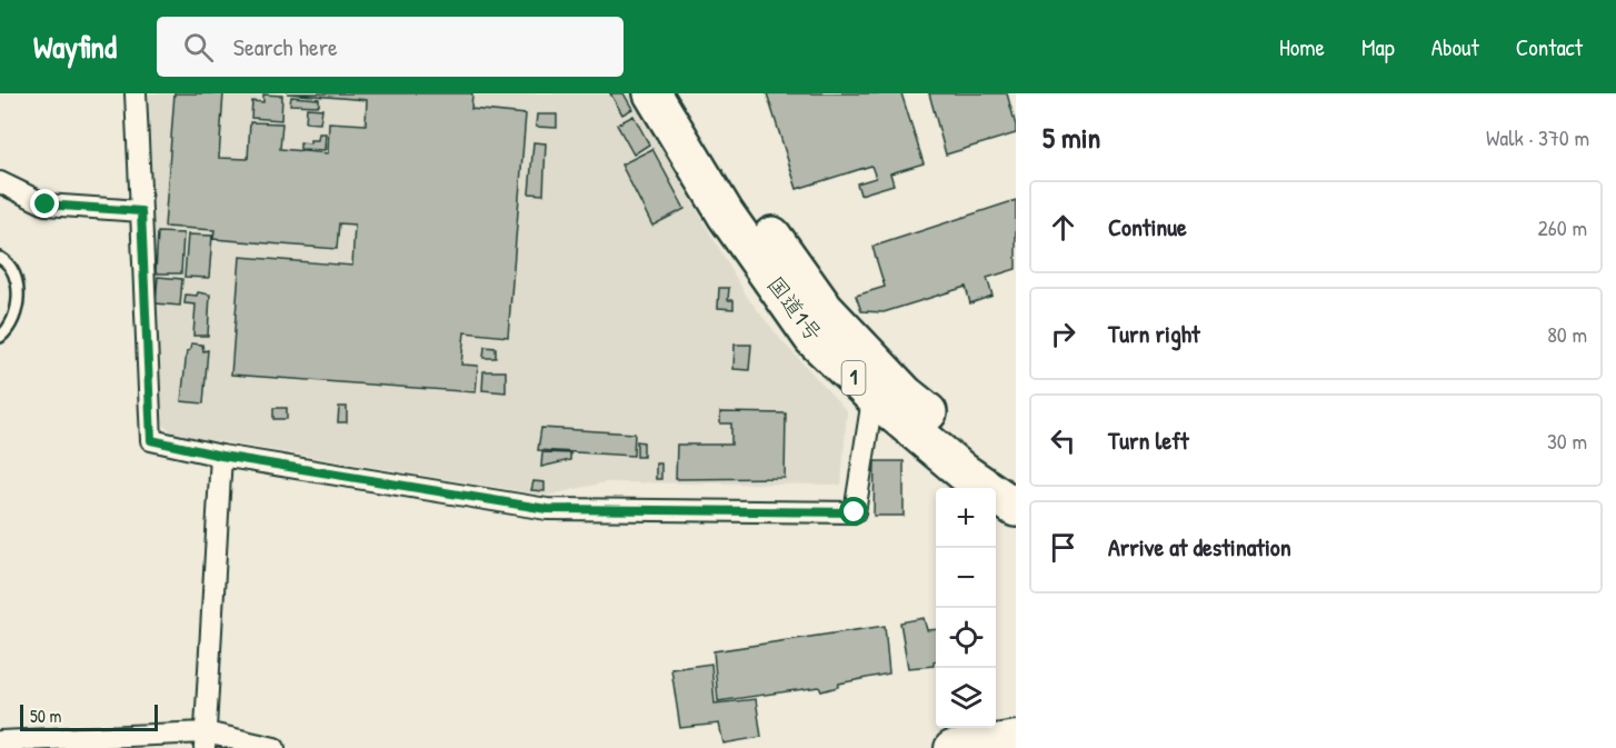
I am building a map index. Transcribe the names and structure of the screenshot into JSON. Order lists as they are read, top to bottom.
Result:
{
  "streets": {
    "highway": ["国道1号", "1"]
  },
  "scale_bar": "50 m",
  "page": {
    "header": "Wayfind",
    "search": "Search here",
    "nav": [
      "Home",
      "Map",
      "About",
      "Contact"
    ],
    "heading": ["5 min", "Walk · 370 m"],
    "list": [
      ["Continue", "260 m"],
      ["Turn right", "80 m"],
      ["Turn left", "30 m"],
      "Arrive at destination"
    ],
    "map_buttons": ["+", "−"],
    "scale": "50 m"
  }
}
